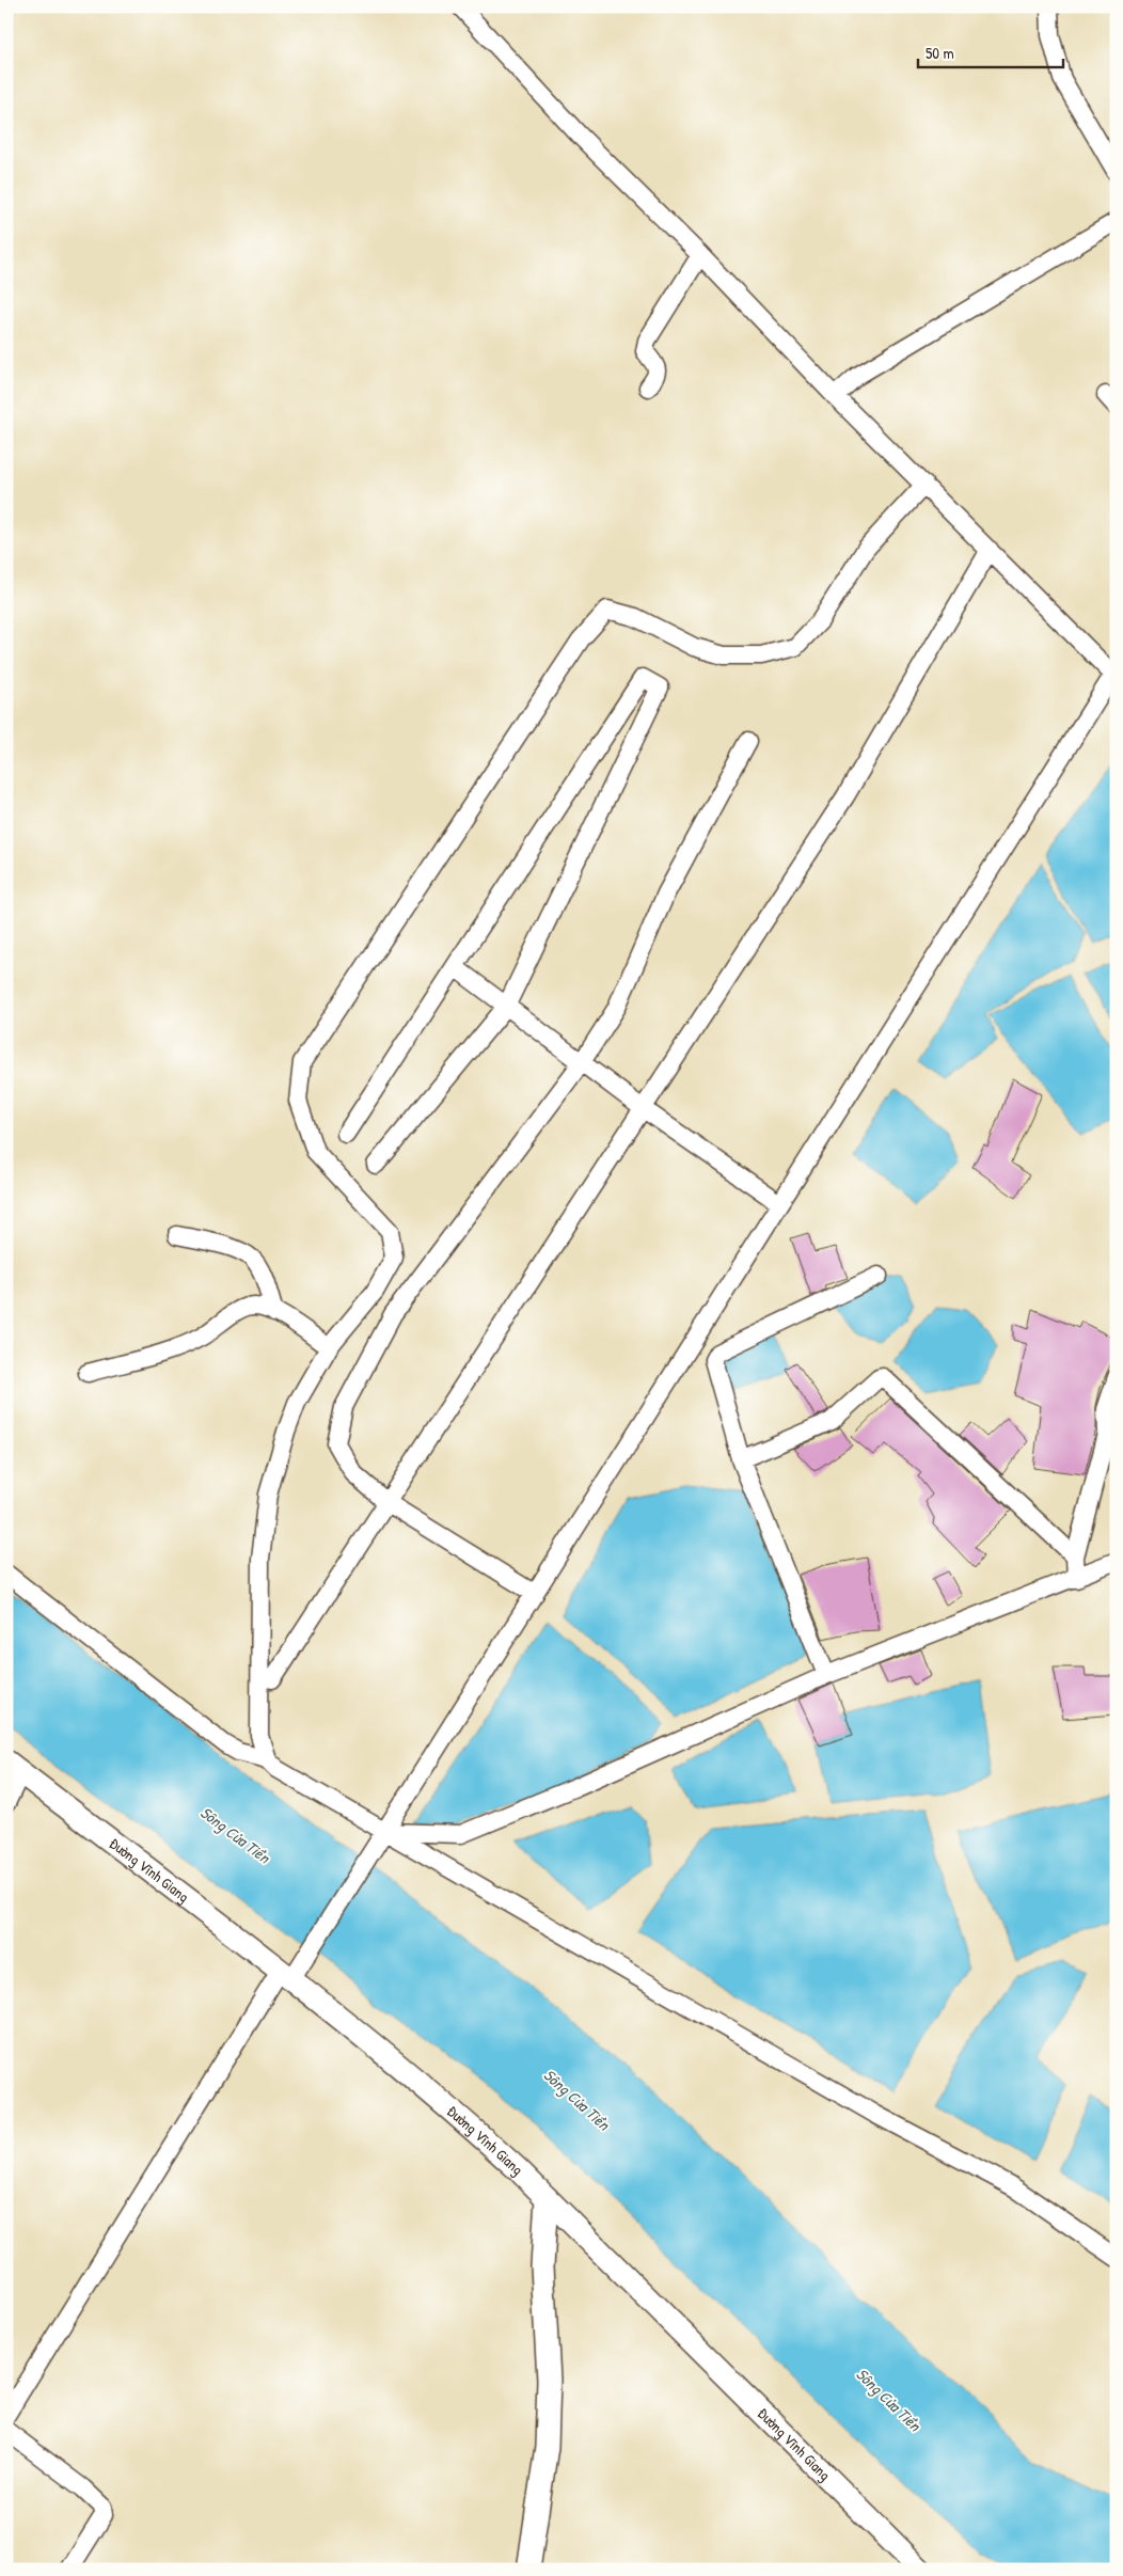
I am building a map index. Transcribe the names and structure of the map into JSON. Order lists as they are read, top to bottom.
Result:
{
  "streets": {
    "street": ["Đường Vĩnh Giang"]
  },
  "water": ["Sông Cửa Tiền"],
  "scale_bar": "50 m"
}
